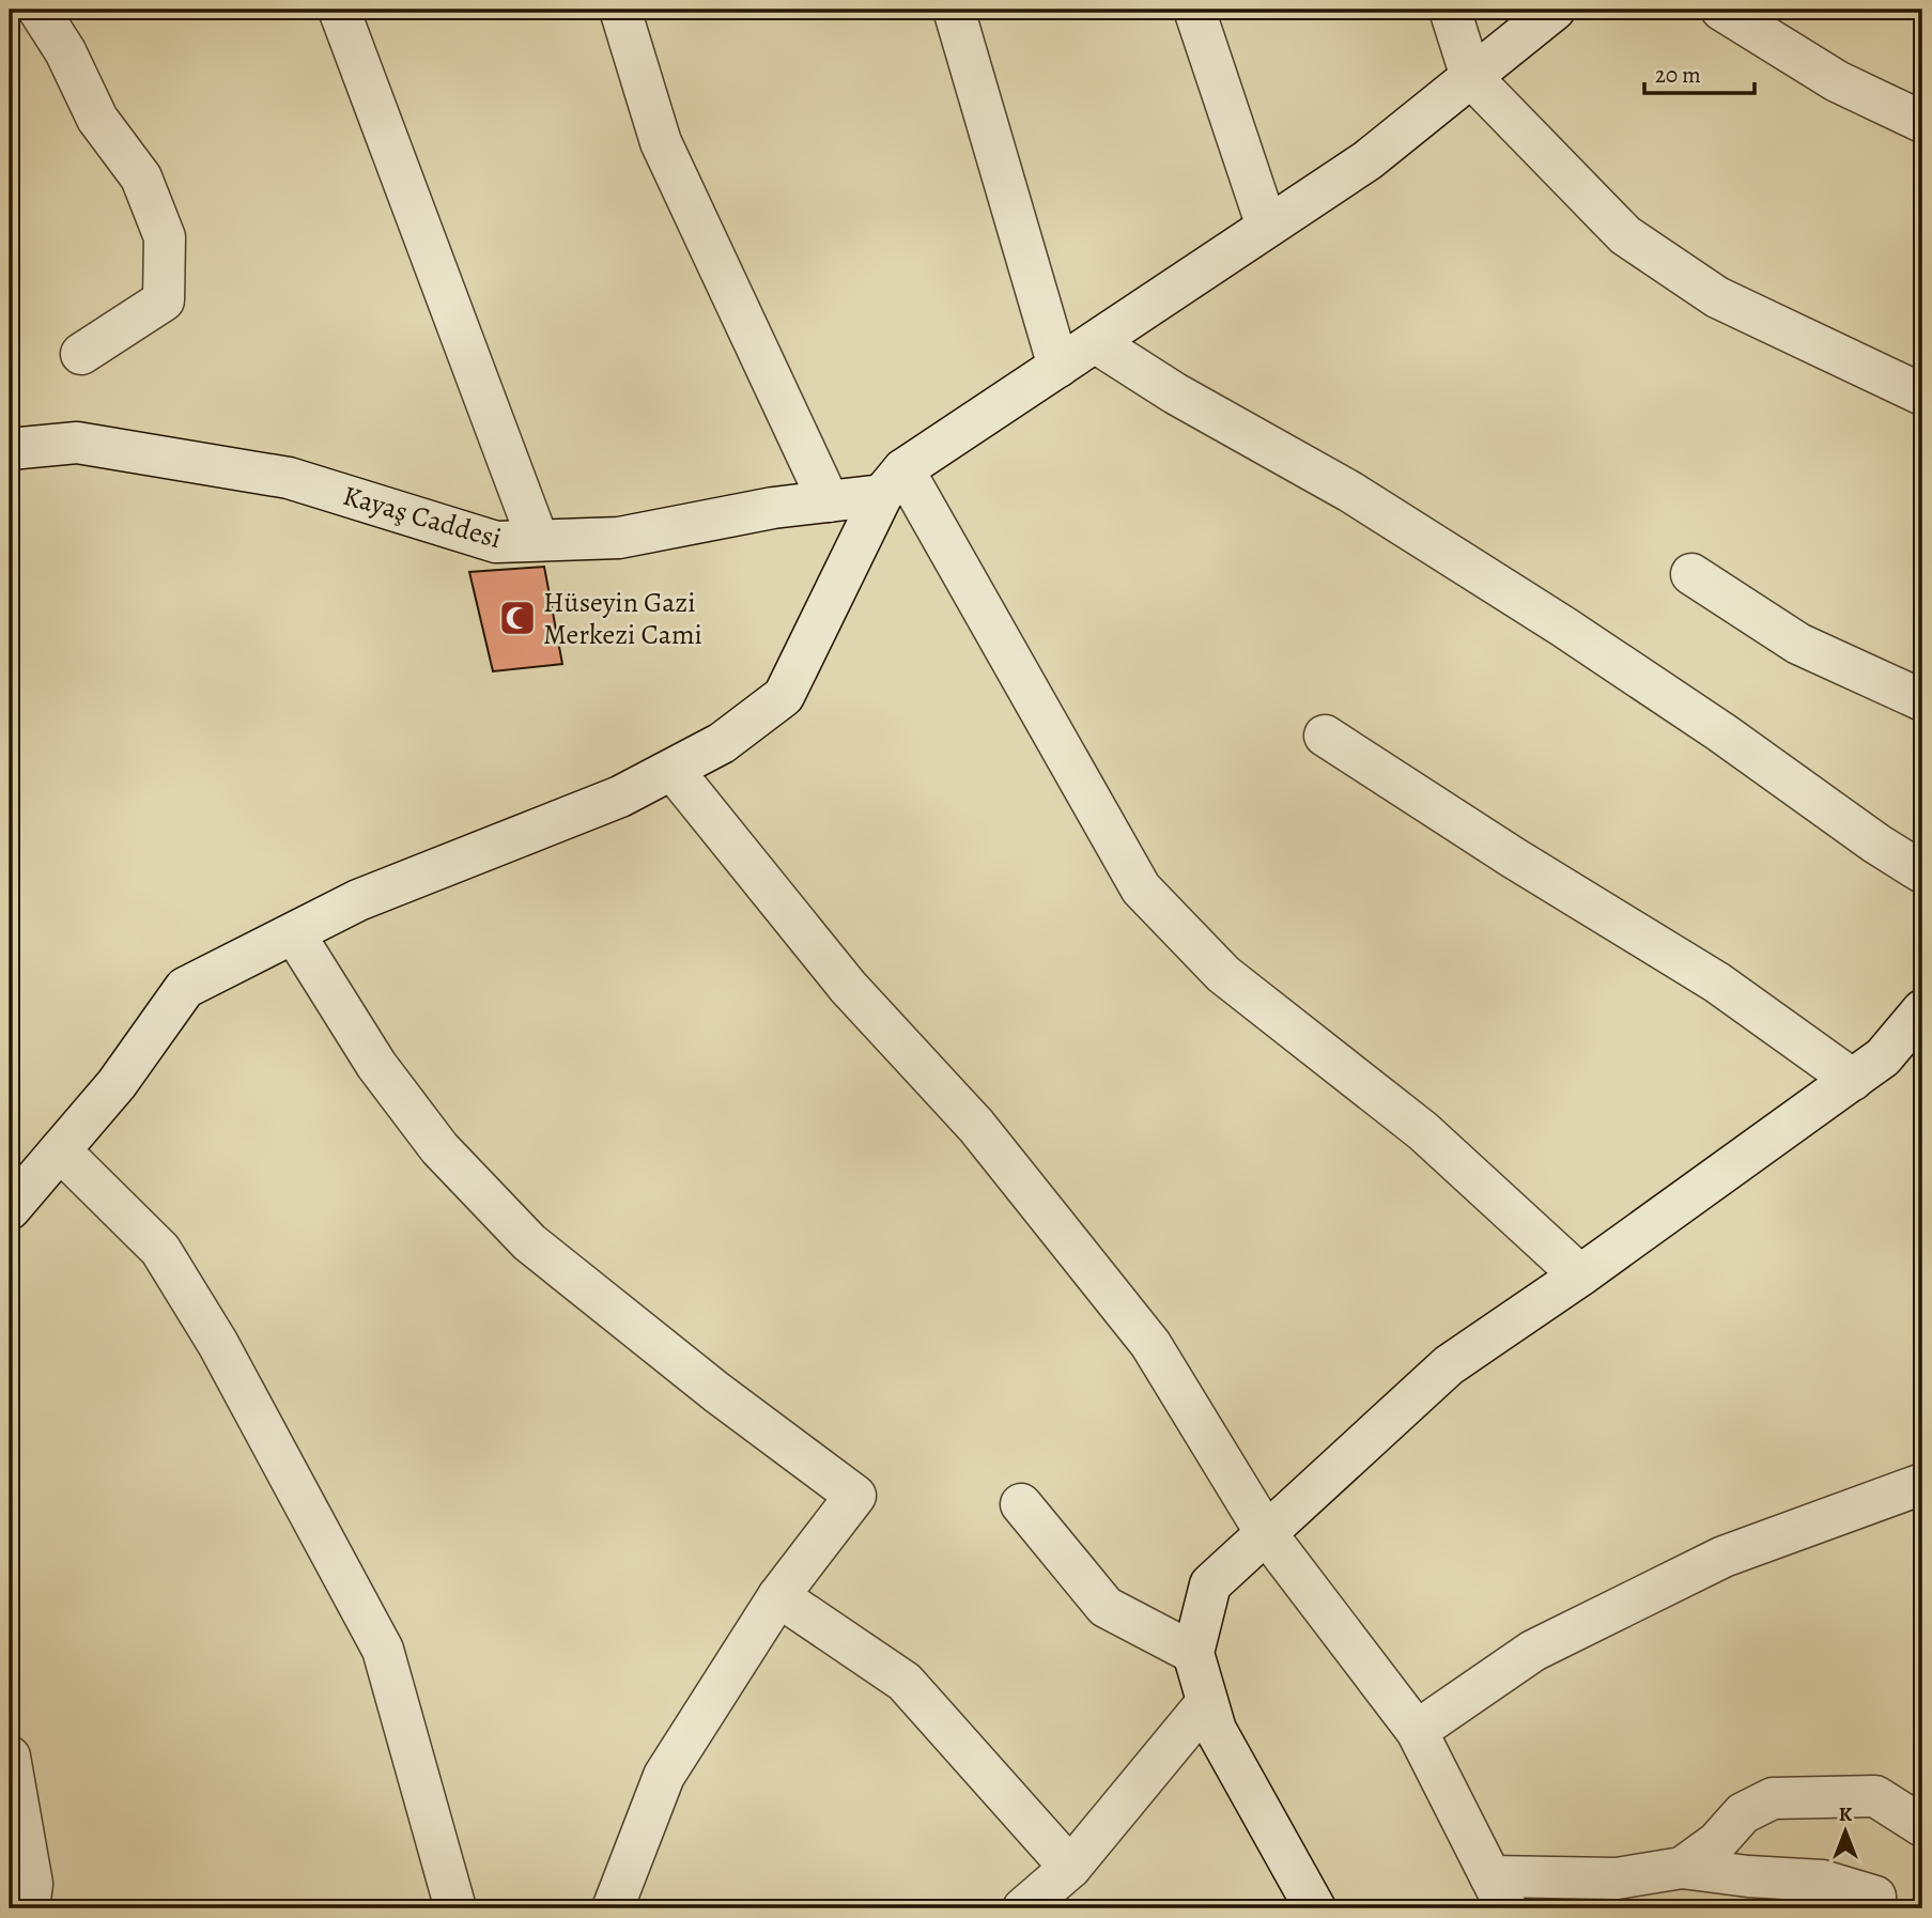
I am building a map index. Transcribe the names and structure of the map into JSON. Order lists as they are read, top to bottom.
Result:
{
  "streets": {
    "street": ["Kayaş Caddesi"]
  },
  "places": {
    "mosque": ["Hüseyin Gazi Merkezi Cami"]
  },
  "scale_bar": "20 m",
  "north": "top"
}
